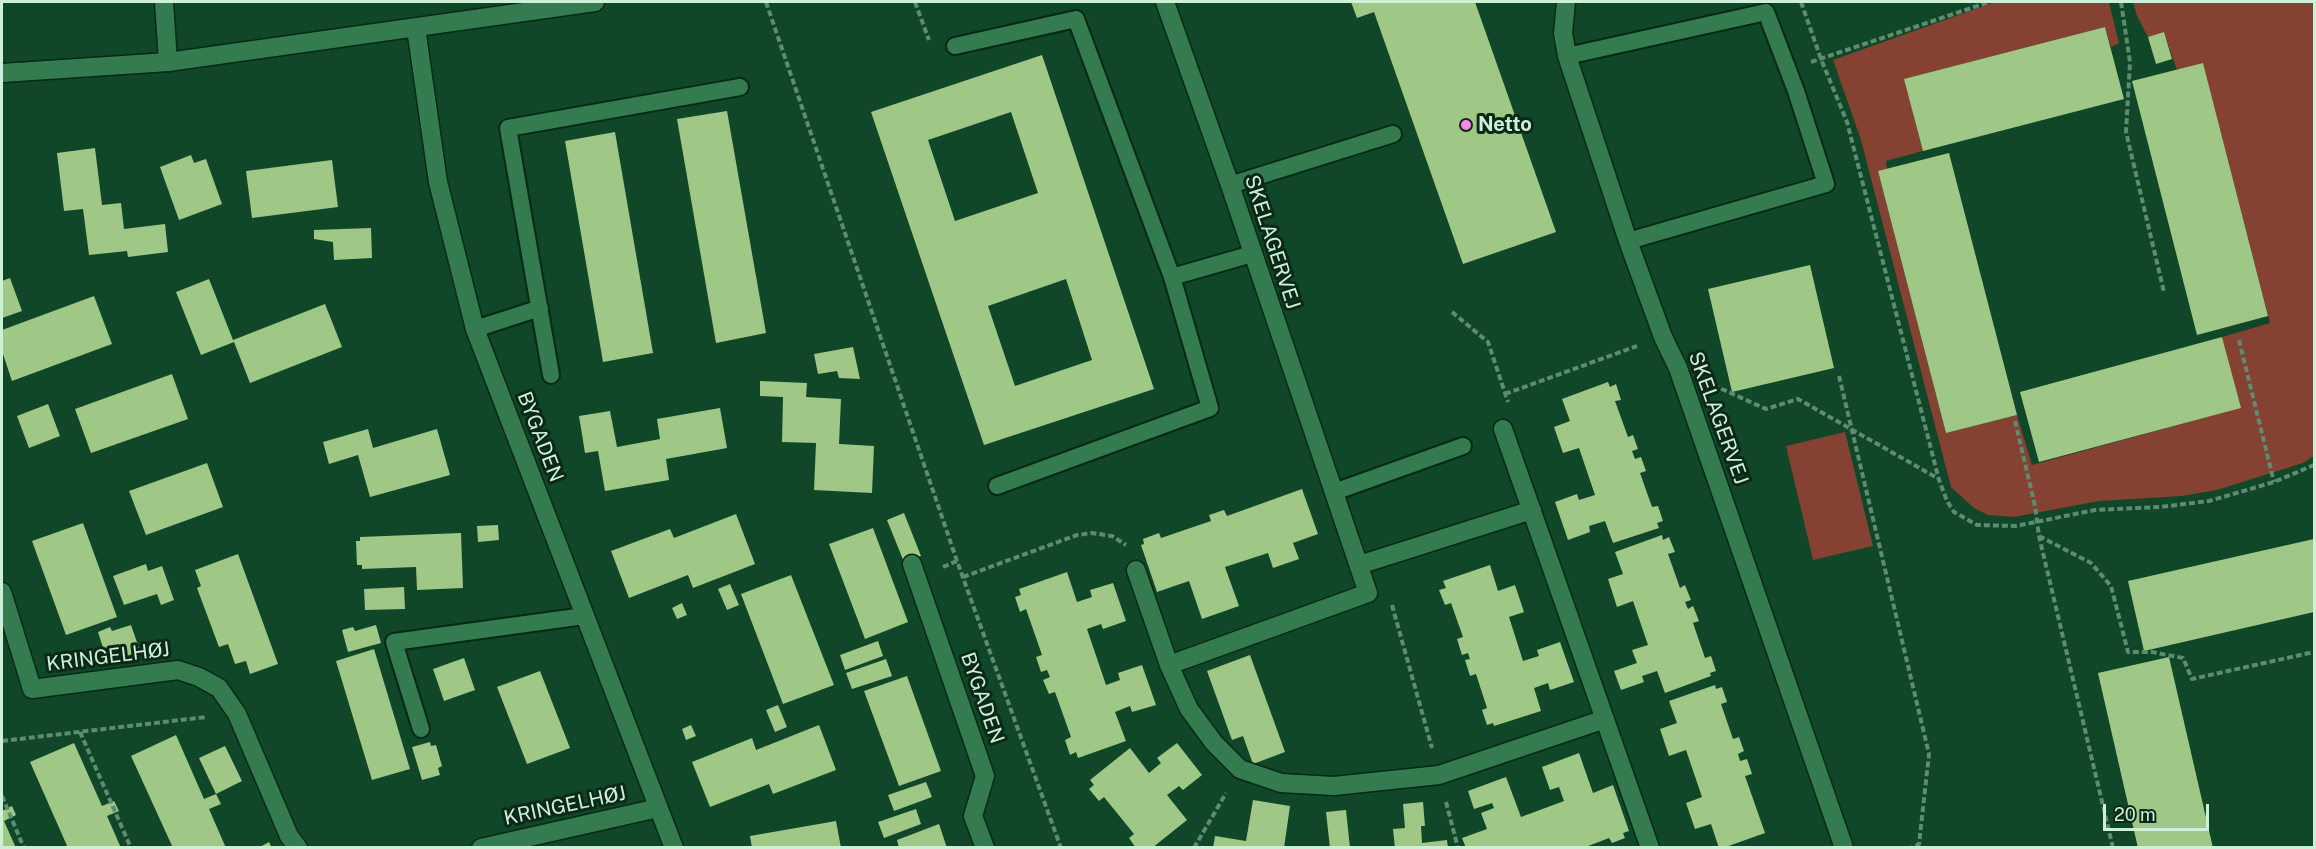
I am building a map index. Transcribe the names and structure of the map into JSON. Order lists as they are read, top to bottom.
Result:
{
  "streets": {
    "street": ["SKELAGERVEJ", "BYGADEN", "KRINGELHØJ"]
  },
  "crossings": [
    ["BYGADEN", "KRINGELHØJ"]
  ],
  "places": ["Netto"],
  "scale_bar": "20 m"
}
